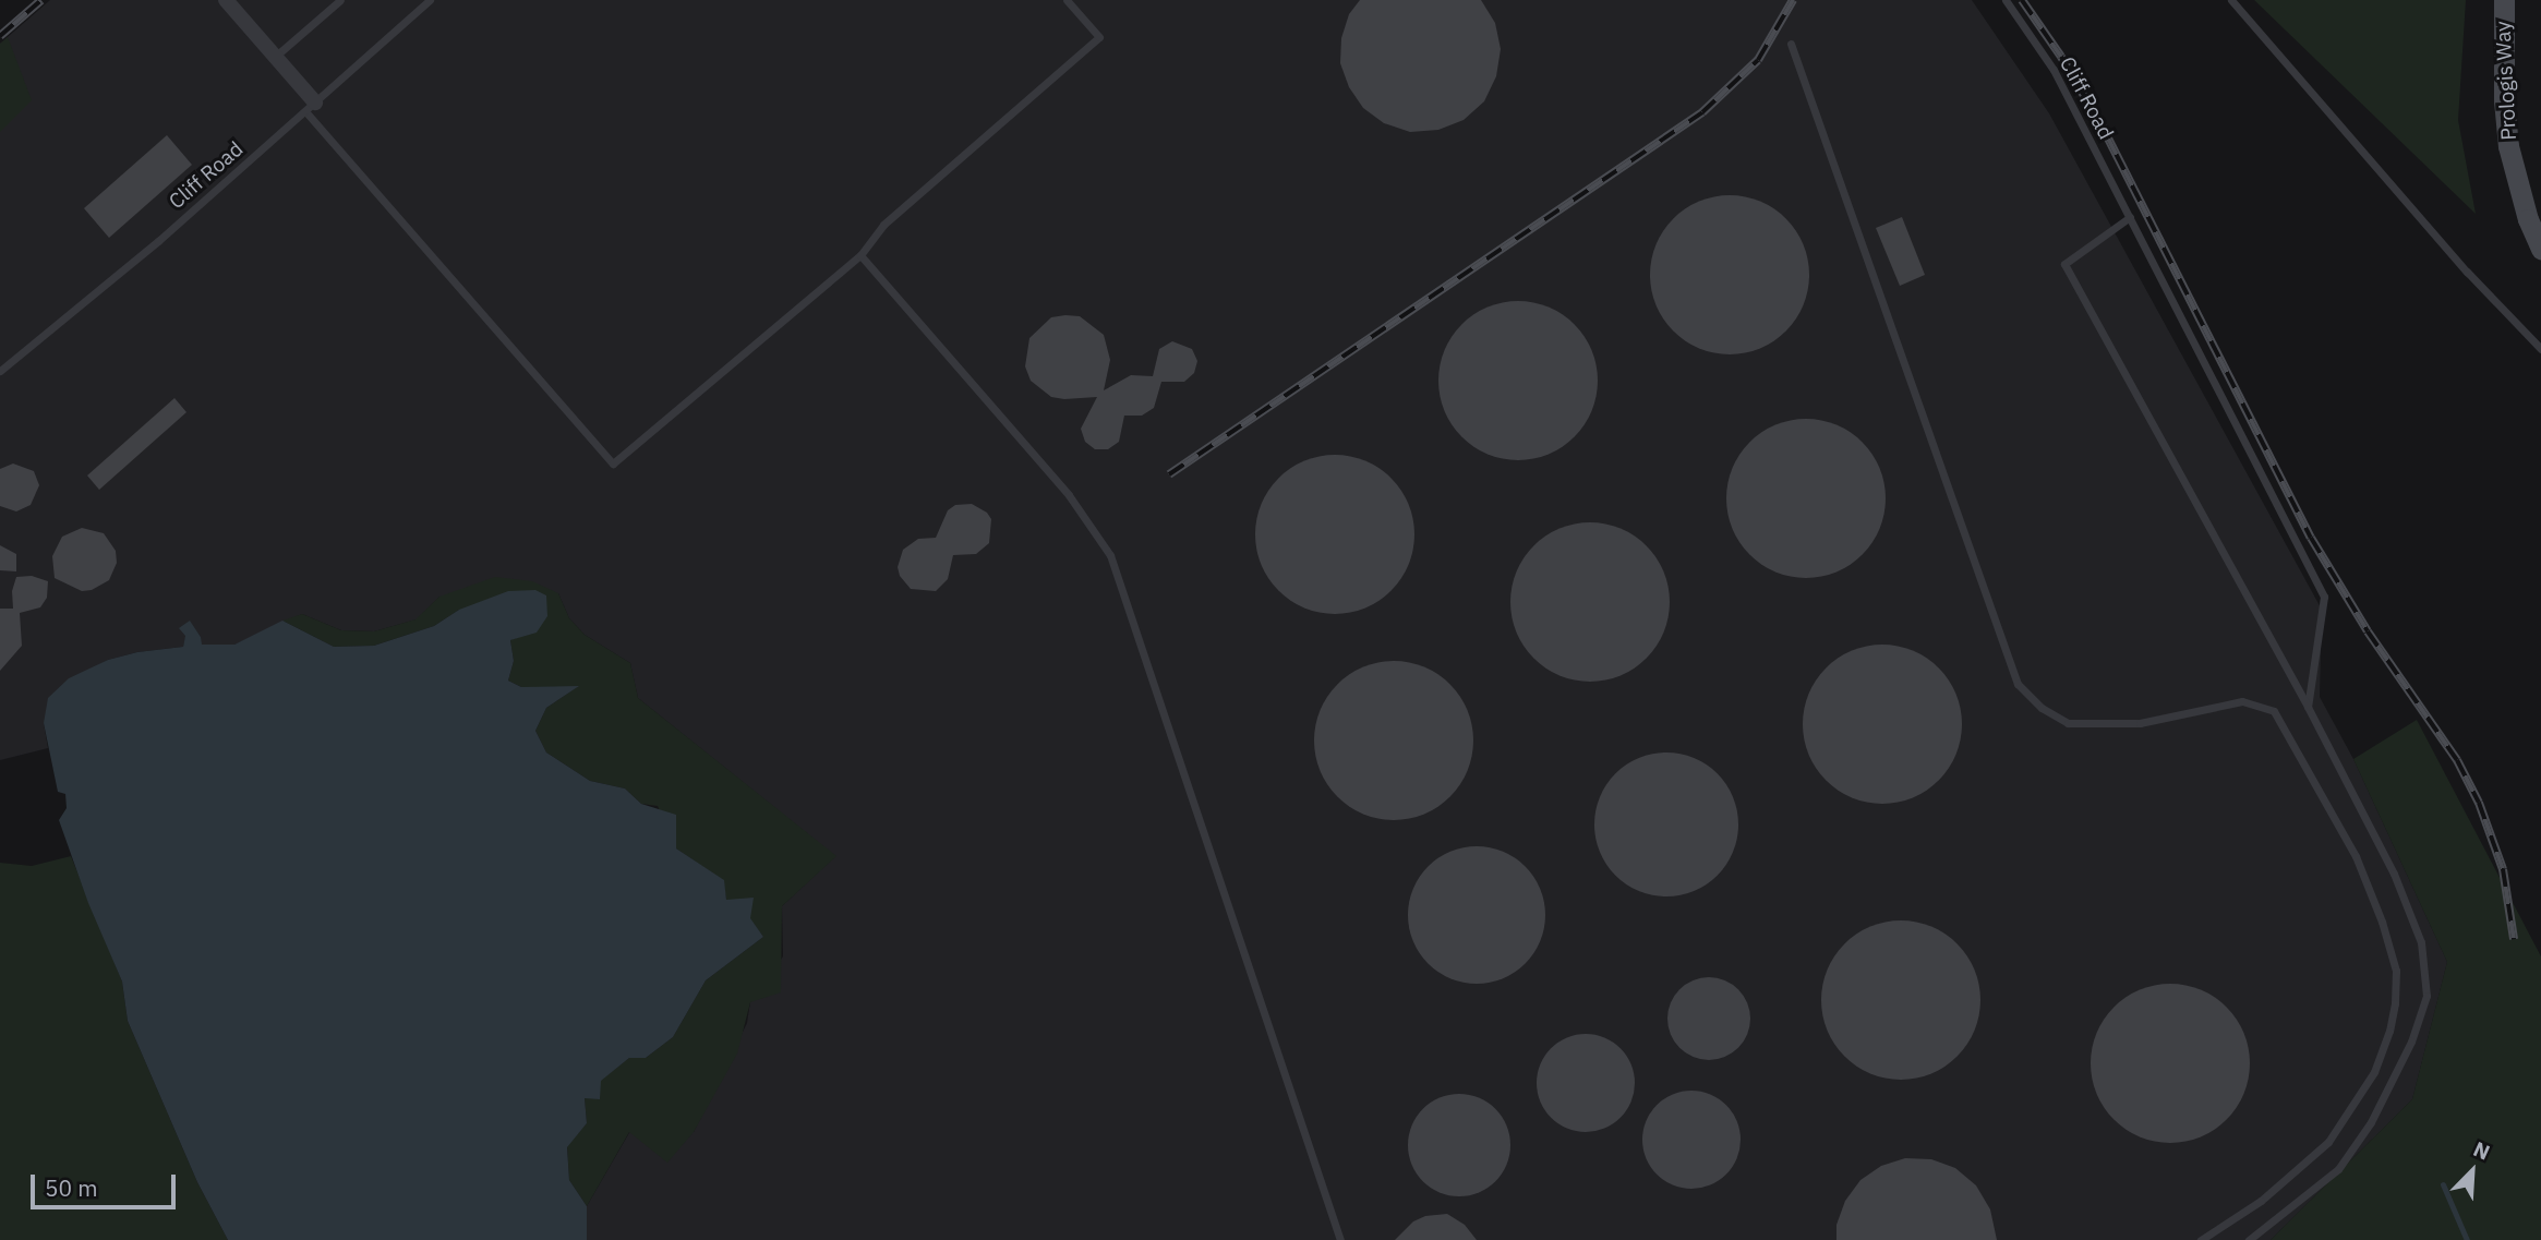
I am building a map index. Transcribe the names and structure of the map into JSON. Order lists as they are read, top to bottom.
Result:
{
  "streets": {
    "main road": ["Prologis Way"],
    "lane": ["Cliff Road"]
  },
  "scale_bar": "50 m",
  "north": "top right"
}
